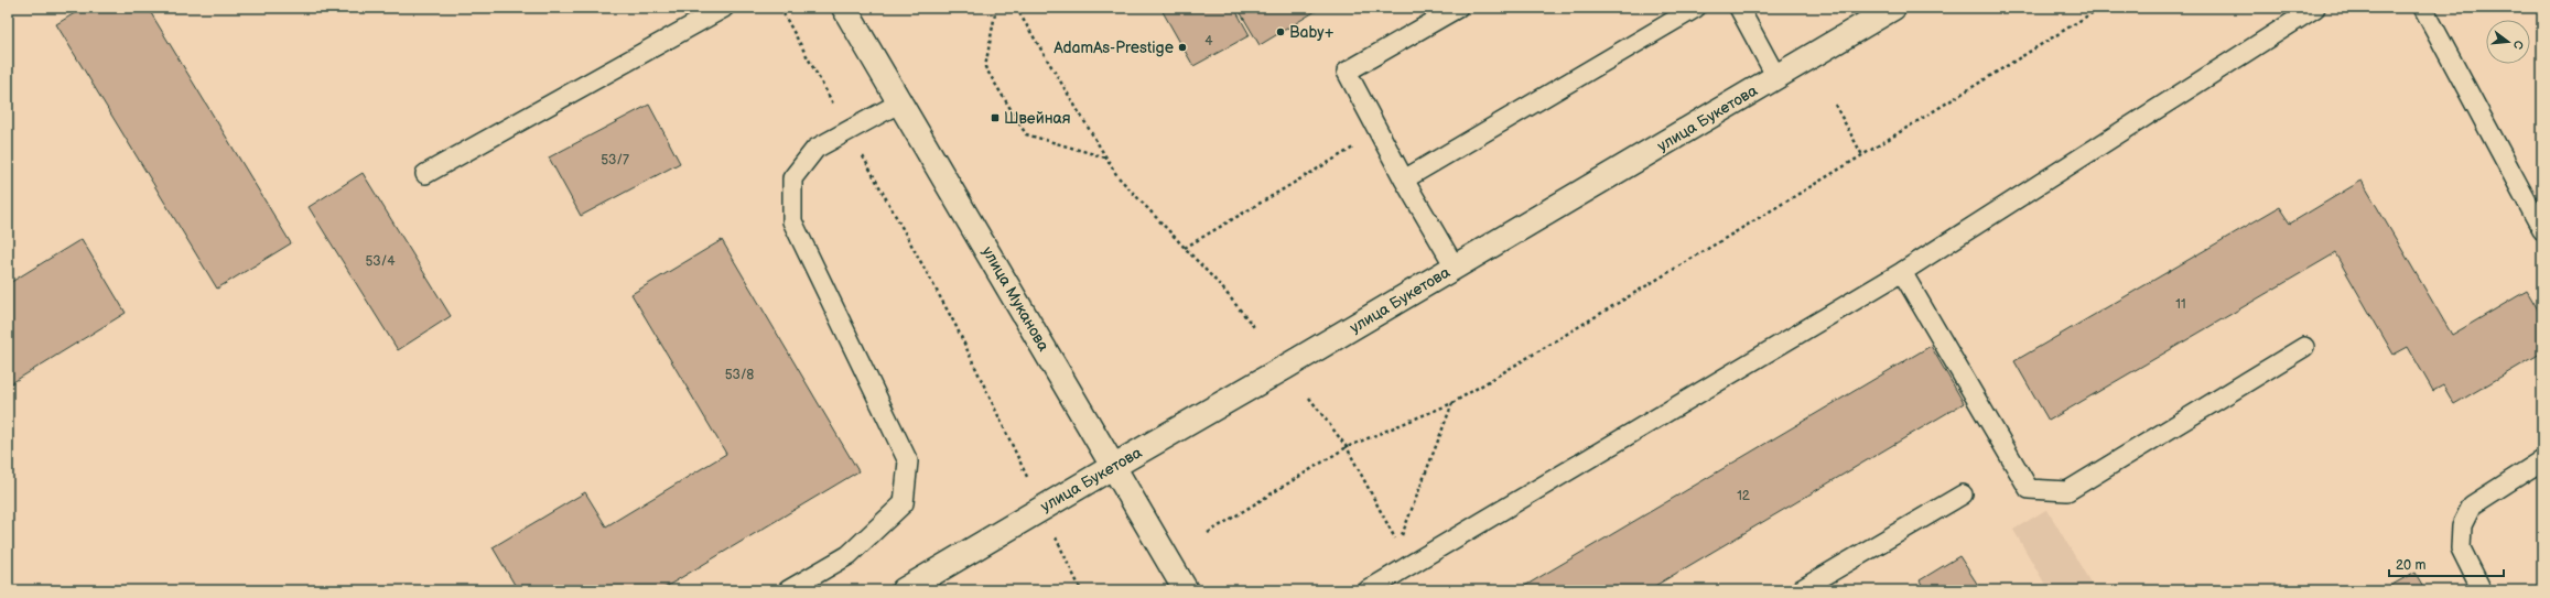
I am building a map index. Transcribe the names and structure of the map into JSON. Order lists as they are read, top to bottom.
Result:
{
  "streets": {
    "street": ["улица Букетова", "улица Муканова"]
  },
  "crossings": [
    ["улица Букетова", "улица Муканова"]
  ],
  "places": {
    "other": ["Baby+", "AdamAs-Prestige"],
    "transit": ["Швейная"]
  },
  "house_numbers": [
    "4",
    "53/7",
    "53/4",
    "11",
    "53/8",
    "12"
  ],
  "scale_bar": "20 m",
  "north": "right"
}
